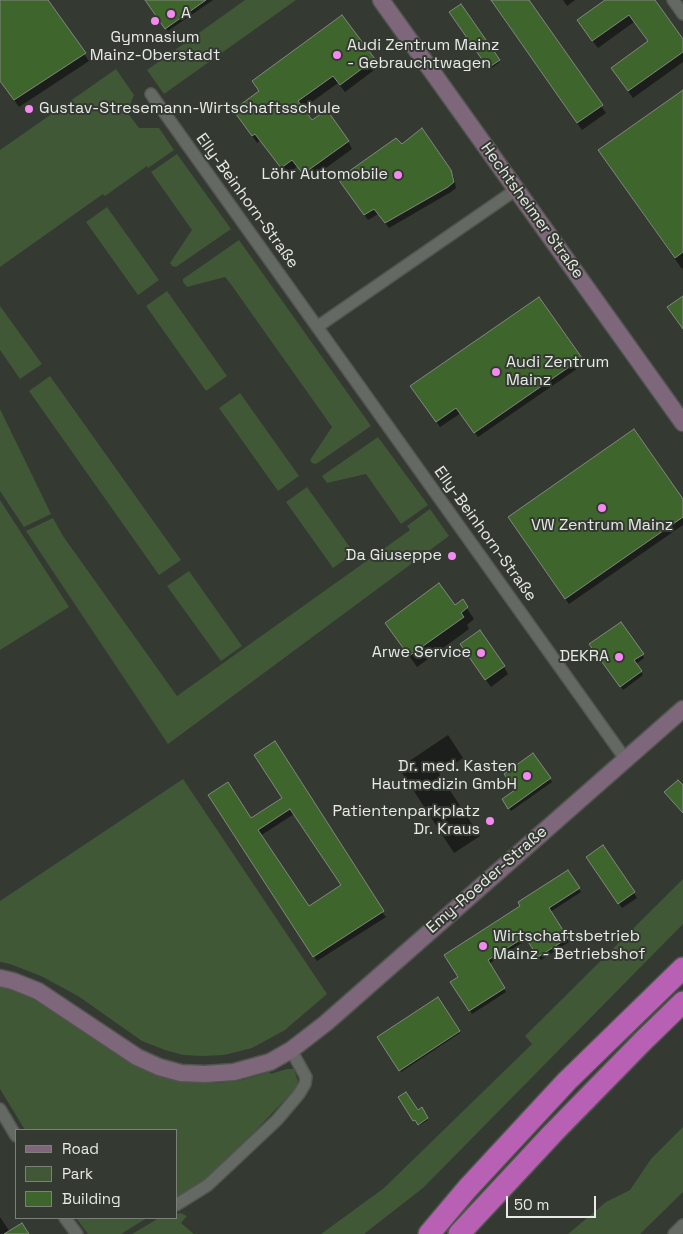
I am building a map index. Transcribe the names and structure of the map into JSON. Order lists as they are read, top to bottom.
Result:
{
  "streets": {
    "street": ["Elly-Beinhorn-Straße", "Hechtsheimer Straße", "Emy-Roeder-Straße"]
  },
  "crossings": [
    ["Elly-Beinhorn-Straße", "Emy-Roeder-Straße"]
  ],
  "places": [
    "A",
    "Gymnasium Mainz-Oberstadt",
    "Audi Zentrum Mainz - Gebrauchtwagen",
    "Gustav-Stresemann-Wirtschaftsschule",
    "Löhr Automobile",
    "Audi Zentrum Mainz",
    "VW Zentrum Mainz",
    "Da Giuseppe",
    "Arwe Service",
    "DEKRA",
    "Dr. med. Kasten Hautmedizin GmbH",
    "Patientenparkplatz Dr. Kraus",
    "Wirtschaftsbetrieb Mainz - Betriebshof"
  ],
  "legend": ["Road", "Park", "Building"],
  "scale_bar": "50 m"
}
